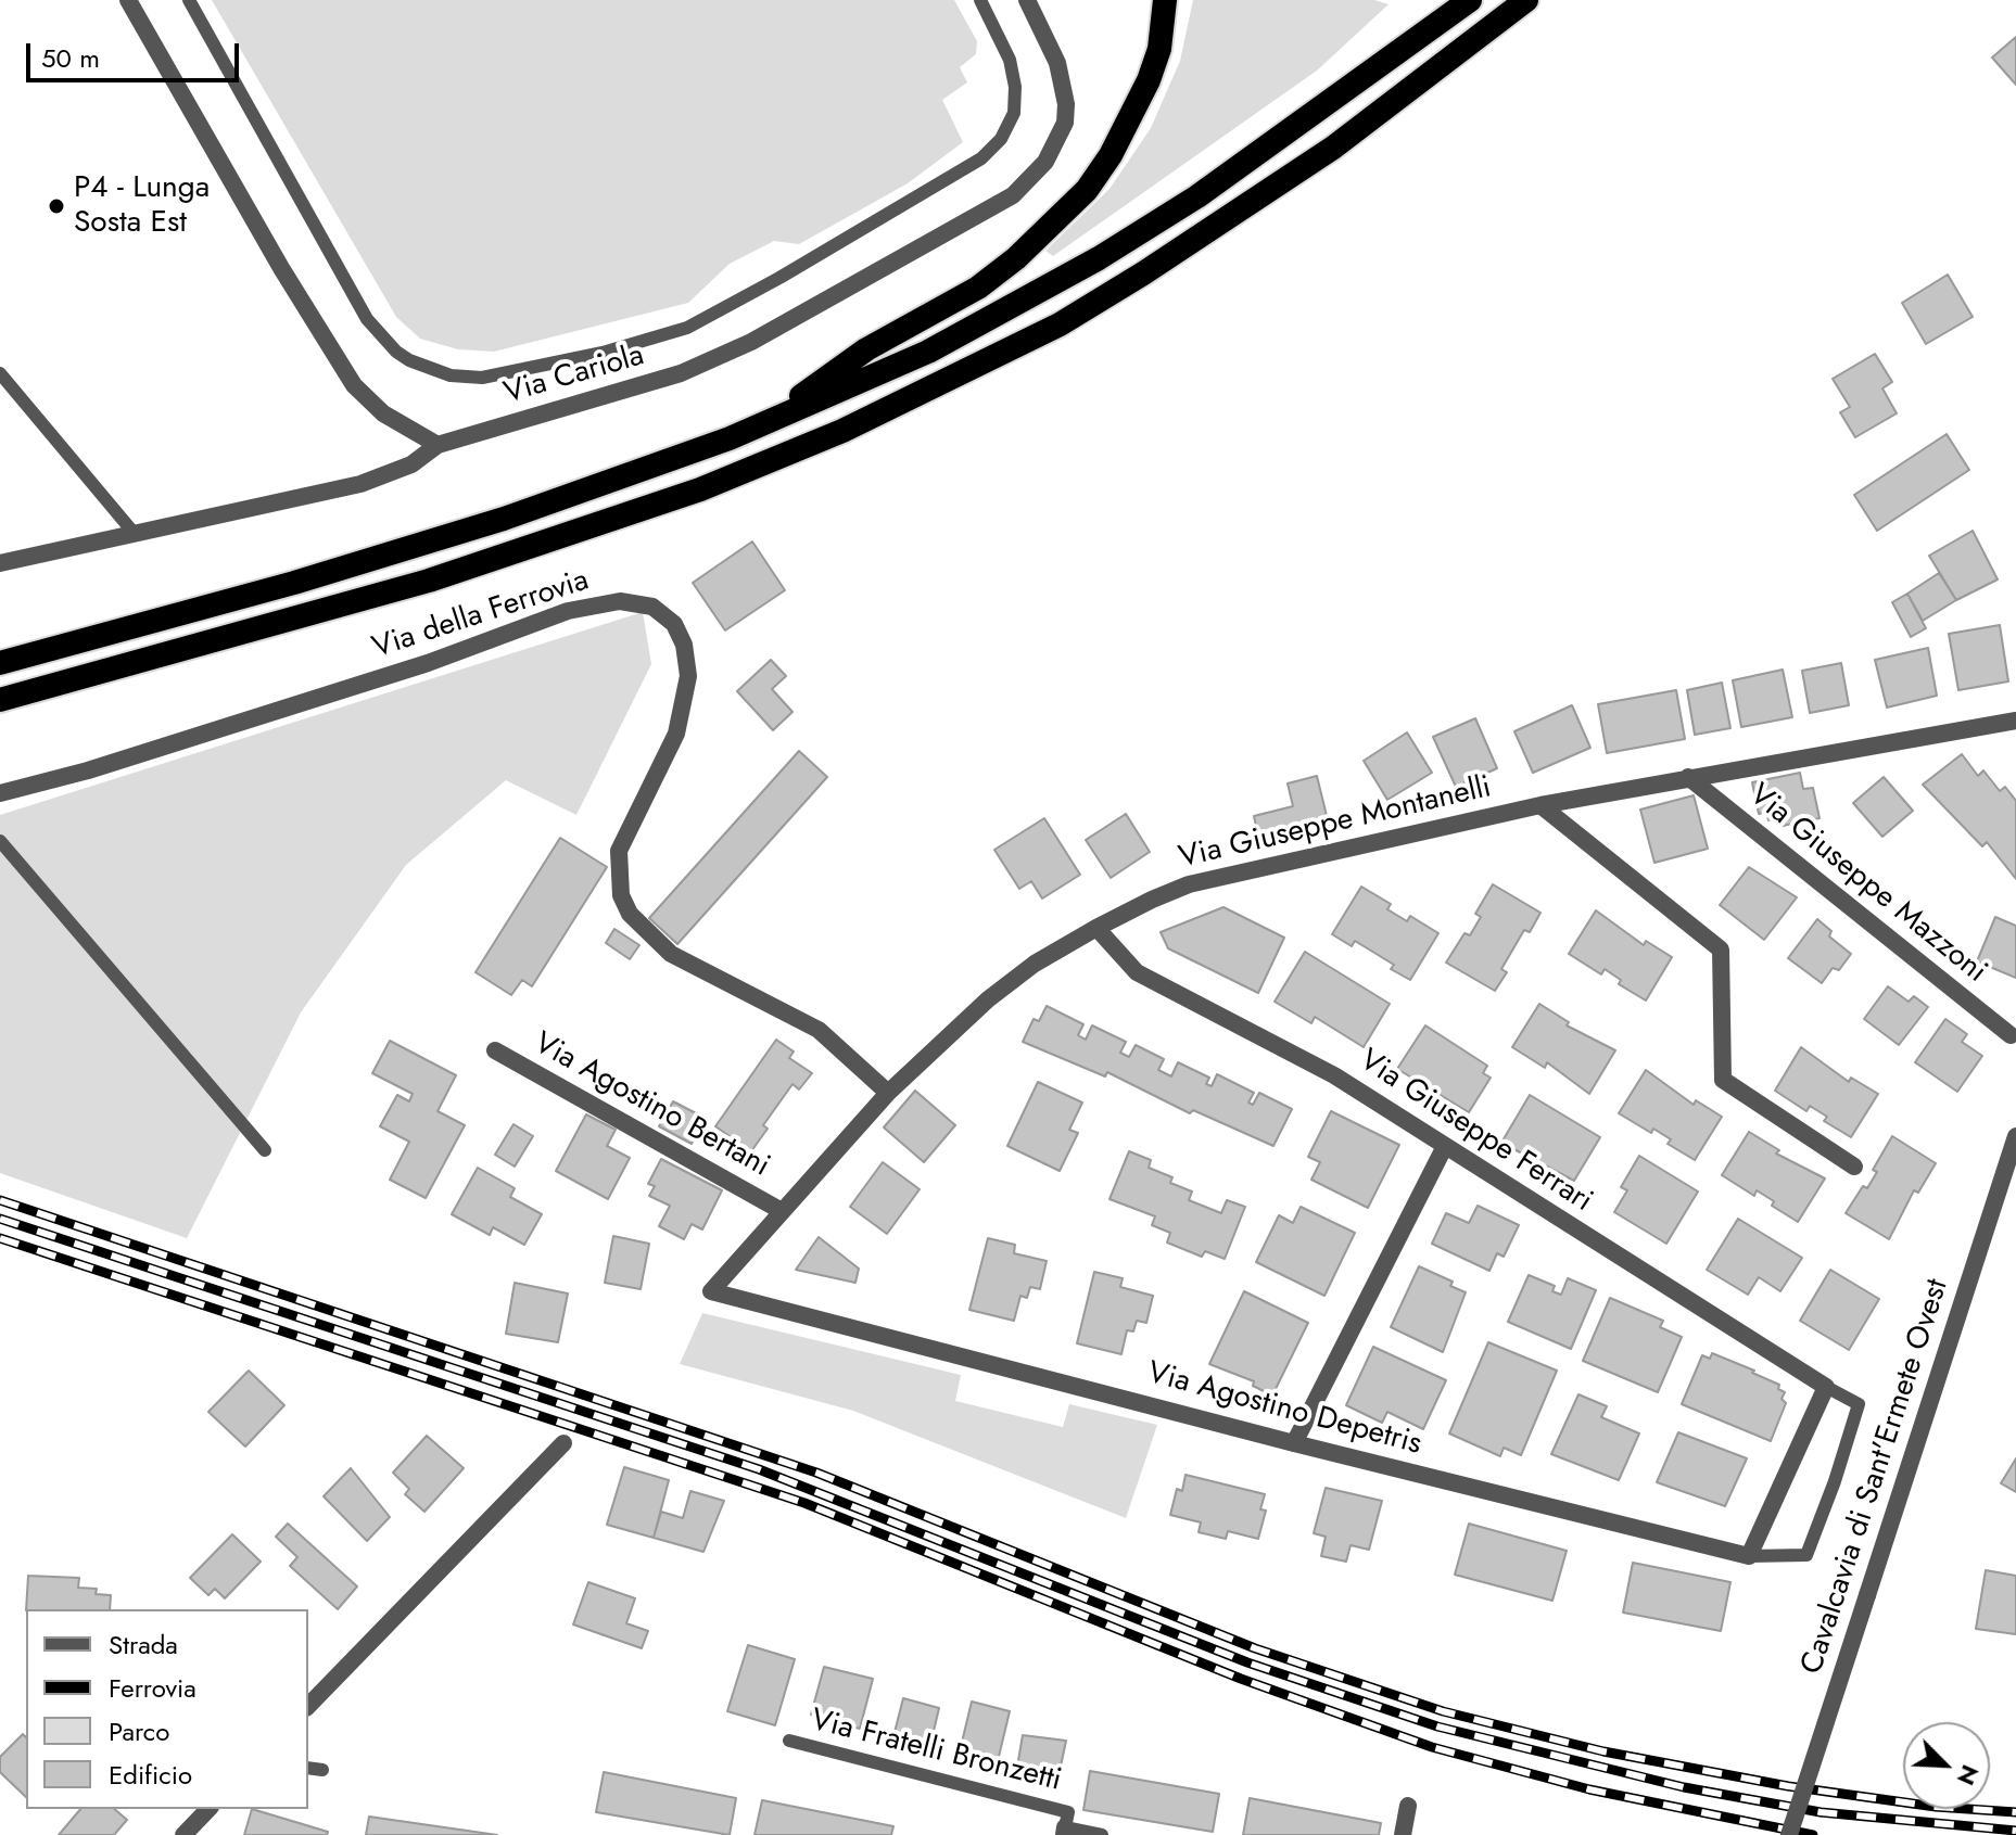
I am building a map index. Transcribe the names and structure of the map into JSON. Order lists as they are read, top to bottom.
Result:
{
  "streets": {
    "street": [
      "Via Cariola",
      "Via della Ferrovia",
      "Via Giuseppe Montanelli",
      "Via Giuseppe Mazzoni",
      "Via Agostino Bertani",
      "Via Giuseppe Ferrari",
      "Via Agostino Depetris",
      "Cavalcavia di Sant'Ermete Ovest"
    ],
    "lane": ["Via Fratelli Bronzetti"]
  },
  "crossings": [
    ["Via della Ferrovia", "Via Giuseppe Montanelli"],
    ["Via Giuseppe Montanelli", "Via Giuseppe Mazzoni"],
    ["Via Giuseppe Montanelli", "Via Agostino Bertani"],
    ["Via Giuseppe Montanelli", "Via Giuseppe Ferrari"],
    ["Via Giuseppe Montanelli", "Via Agostino Depetris"],
    ["Via Giuseppe Ferrari", "Via Agostino Depetris"]
  ],
  "places": ["P4 - Lunga Sosta Est"],
  "legend": [
    "Strada",
    "Ferrovia",
    "Parco",
    "Edificio"
  ],
  "scale_bar": "50 m",
  "north": "bottom right"
}
